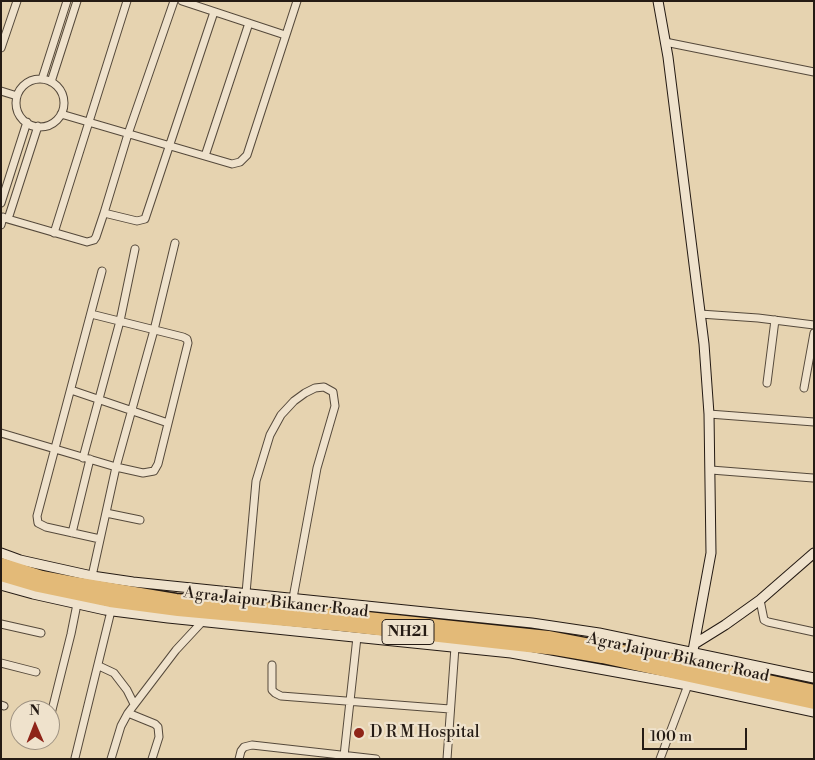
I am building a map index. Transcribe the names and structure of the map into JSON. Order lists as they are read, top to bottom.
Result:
{
  "streets": {
    "highway": ["Agra Jaipur Bikaner Road", "NH21"]
  },
  "places": ["D R M Hospital"],
  "scale_bar": "100 m",
  "north": "top"
}
